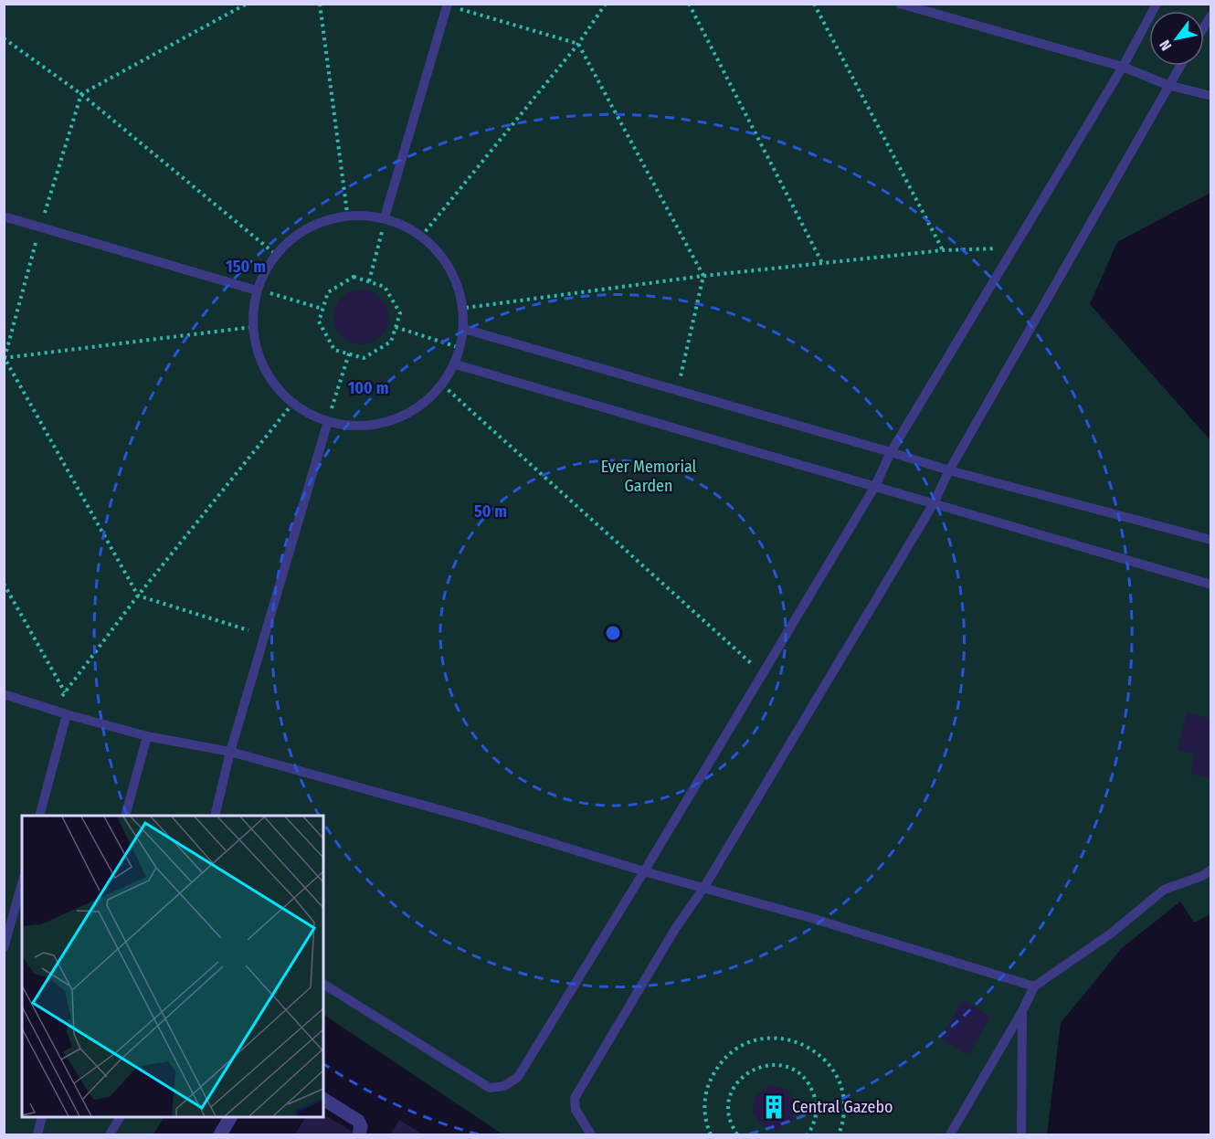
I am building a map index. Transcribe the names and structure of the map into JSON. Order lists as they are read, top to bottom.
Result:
{
  "parks": ["Ever Memorial Garden"],
  "places": {
    "building": ["Central Gazebo"]
  },
  "north": "bottom left",
  "rings": ["150 m", "100 m", "50 m"]
}
